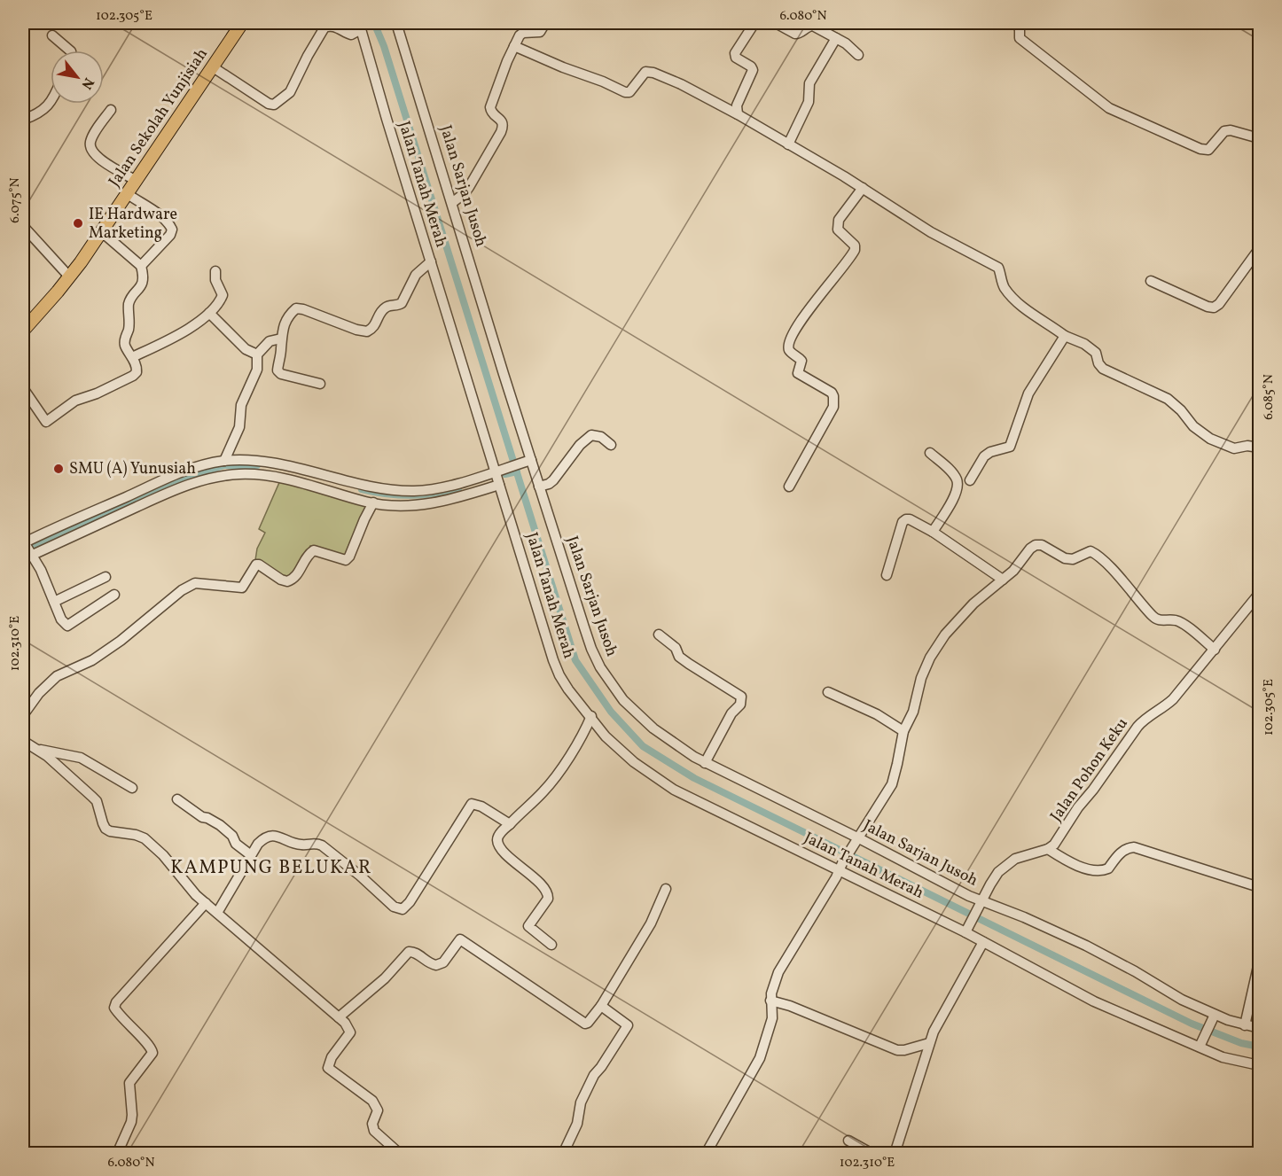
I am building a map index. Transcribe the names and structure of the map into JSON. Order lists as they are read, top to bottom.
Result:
{
  "streets": {
    "main road": ["Jalan Sekolah Yunjisiah"],
    "street": ["Jalan Tanah Merah", "Jalan Sarjan Jusoh", "Jalan Pohon Keku"]
  },
  "districts": ["KAMPUNG BELUKAR"],
  "places": ["IE Hardware Marketing", "SMU (A) Yunusiah"],
  "north": "bottom right",
  "coordinates": [
    "102.305°E",
    "6.080°N",
    "6.075°N",
    "6.085°N",
    "102.310°E"
  ]
}
